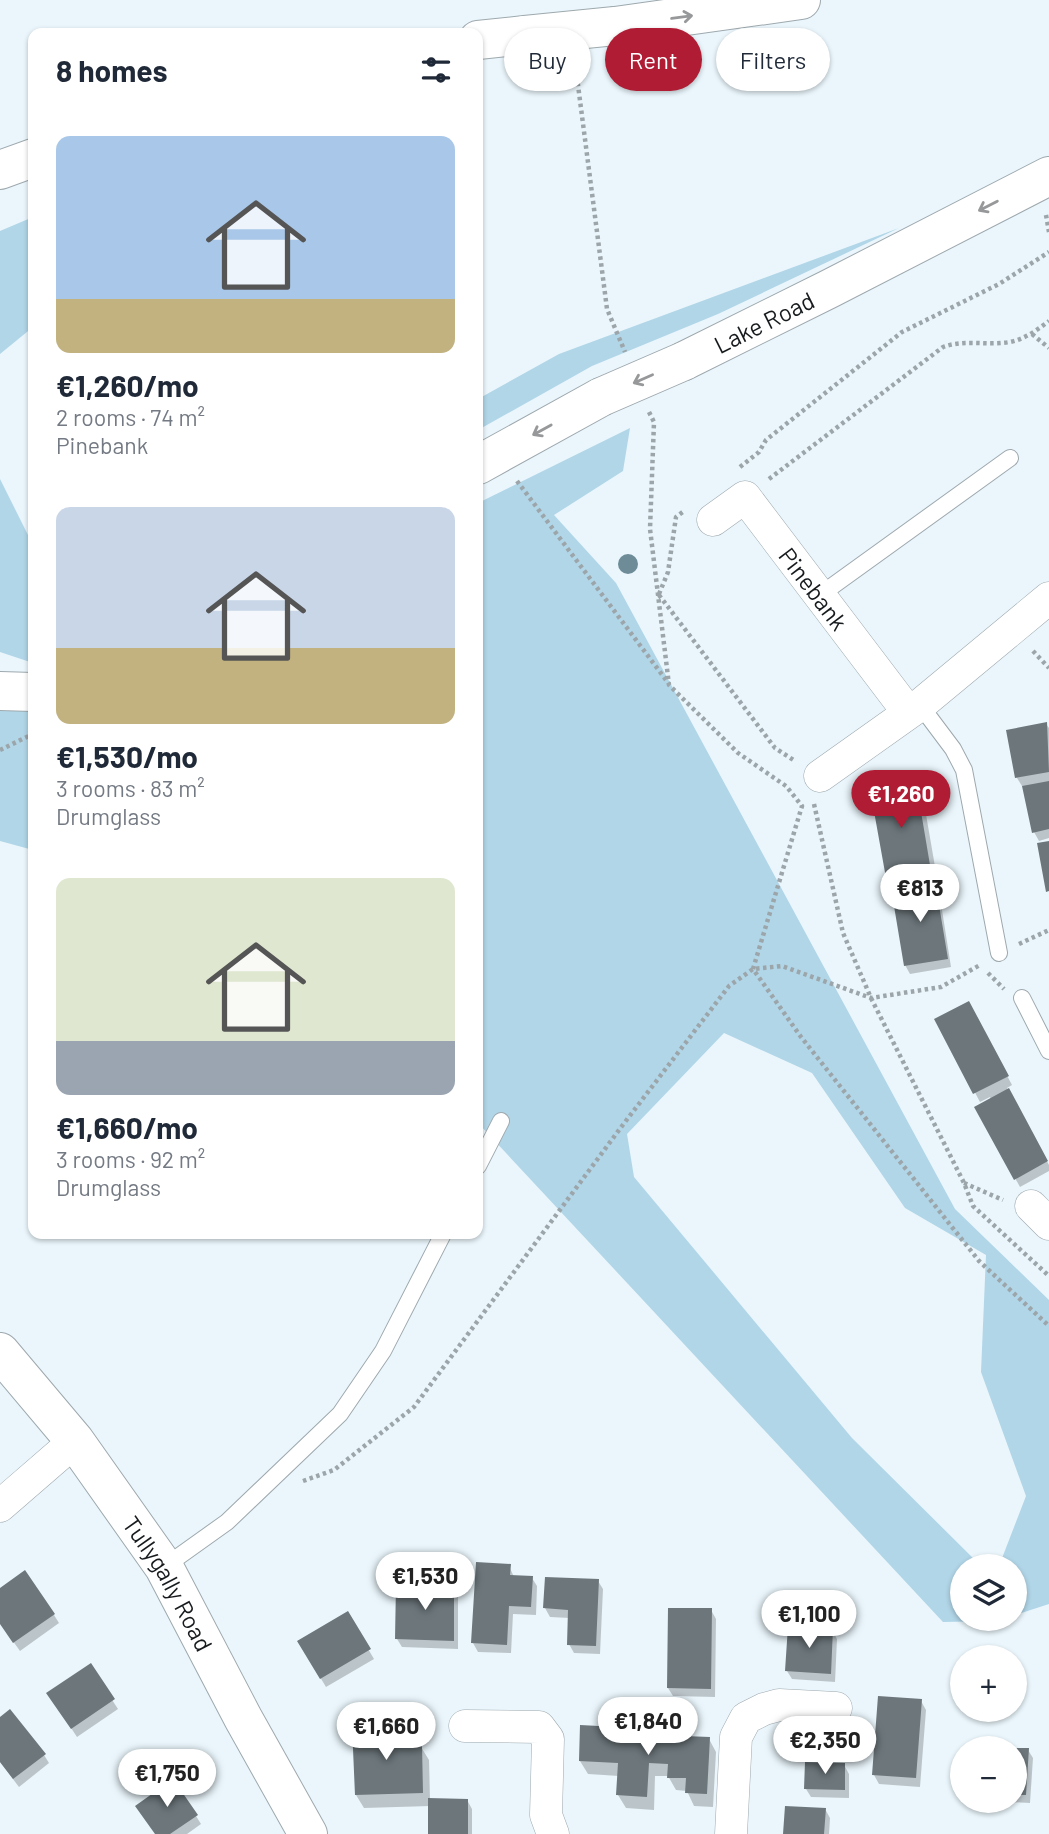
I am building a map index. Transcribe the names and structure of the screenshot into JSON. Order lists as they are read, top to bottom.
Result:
{
  "streets": {
    "main road": ["Lake Road", "Tullygally Road"],
    "street": ["Pinebank"]
  },
  "page": {
    "chip": ["Buy", "Rent", "Filters"],
    "heading": "8 homes",
    "list": [
      {
        "name": "€1,260/mo",
        "note": "2 rooms · 74 m² · Pinebank"
      },
      {
        "name": "€1,530/mo",
        "note": "3 rooms · 83 m² · Drumglass"
      },
      {
        "name": "€1,660/mo",
        "note": "3 rooms · 92 m² · Drumglass"
      }
    ],
    "price": [
      "€1,260",
      "€813",
      "€1,530",
      "€1,100",
      "€1,840",
      "€1,660",
      "€2,350",
      "€1,750"
    ],
    "map_buttons": ["+", "−"]
  }
}
